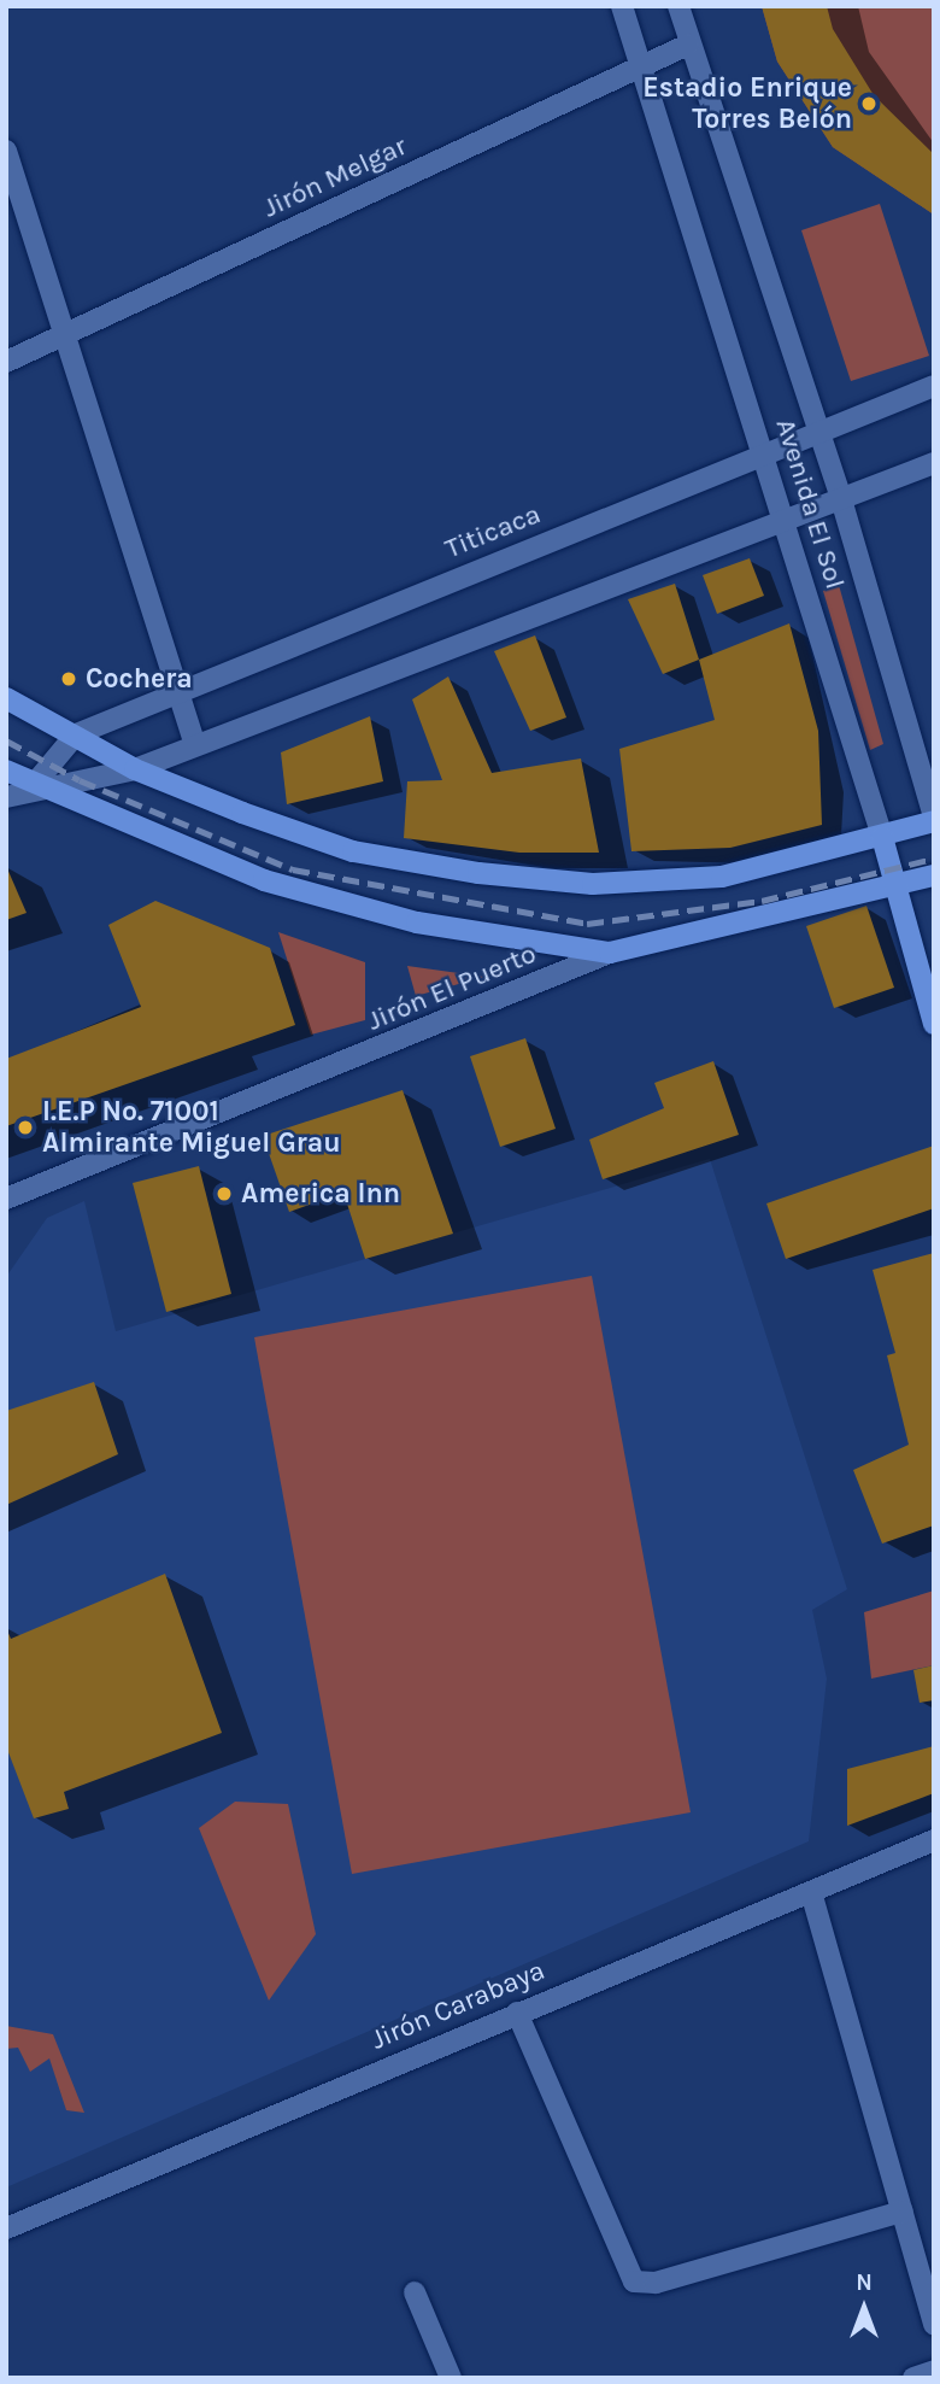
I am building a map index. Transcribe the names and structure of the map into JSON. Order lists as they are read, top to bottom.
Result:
{
  "streets": {
    "main road": ["Avenida El Sol", "Jirón El Puerto"],
    "street": ["Jirón Melgar", "Titicaca", "Jirón Carabaya"]
  },
  "crossings": [
    ["Jirón Melgar", "Avenida El Sol"],
    ["Avenida El Sol", "Titicaca"],
    ["Avenida El Sol", "Jirón El Puerto"]
  ],
  "places": [
    "Estadio Enrique Torres Belón",
    "Cochera",
    "I.E.P No. 71001 Almirante Miguel Grau",
    "America Inn"
  ],
  "north": "top"
}
